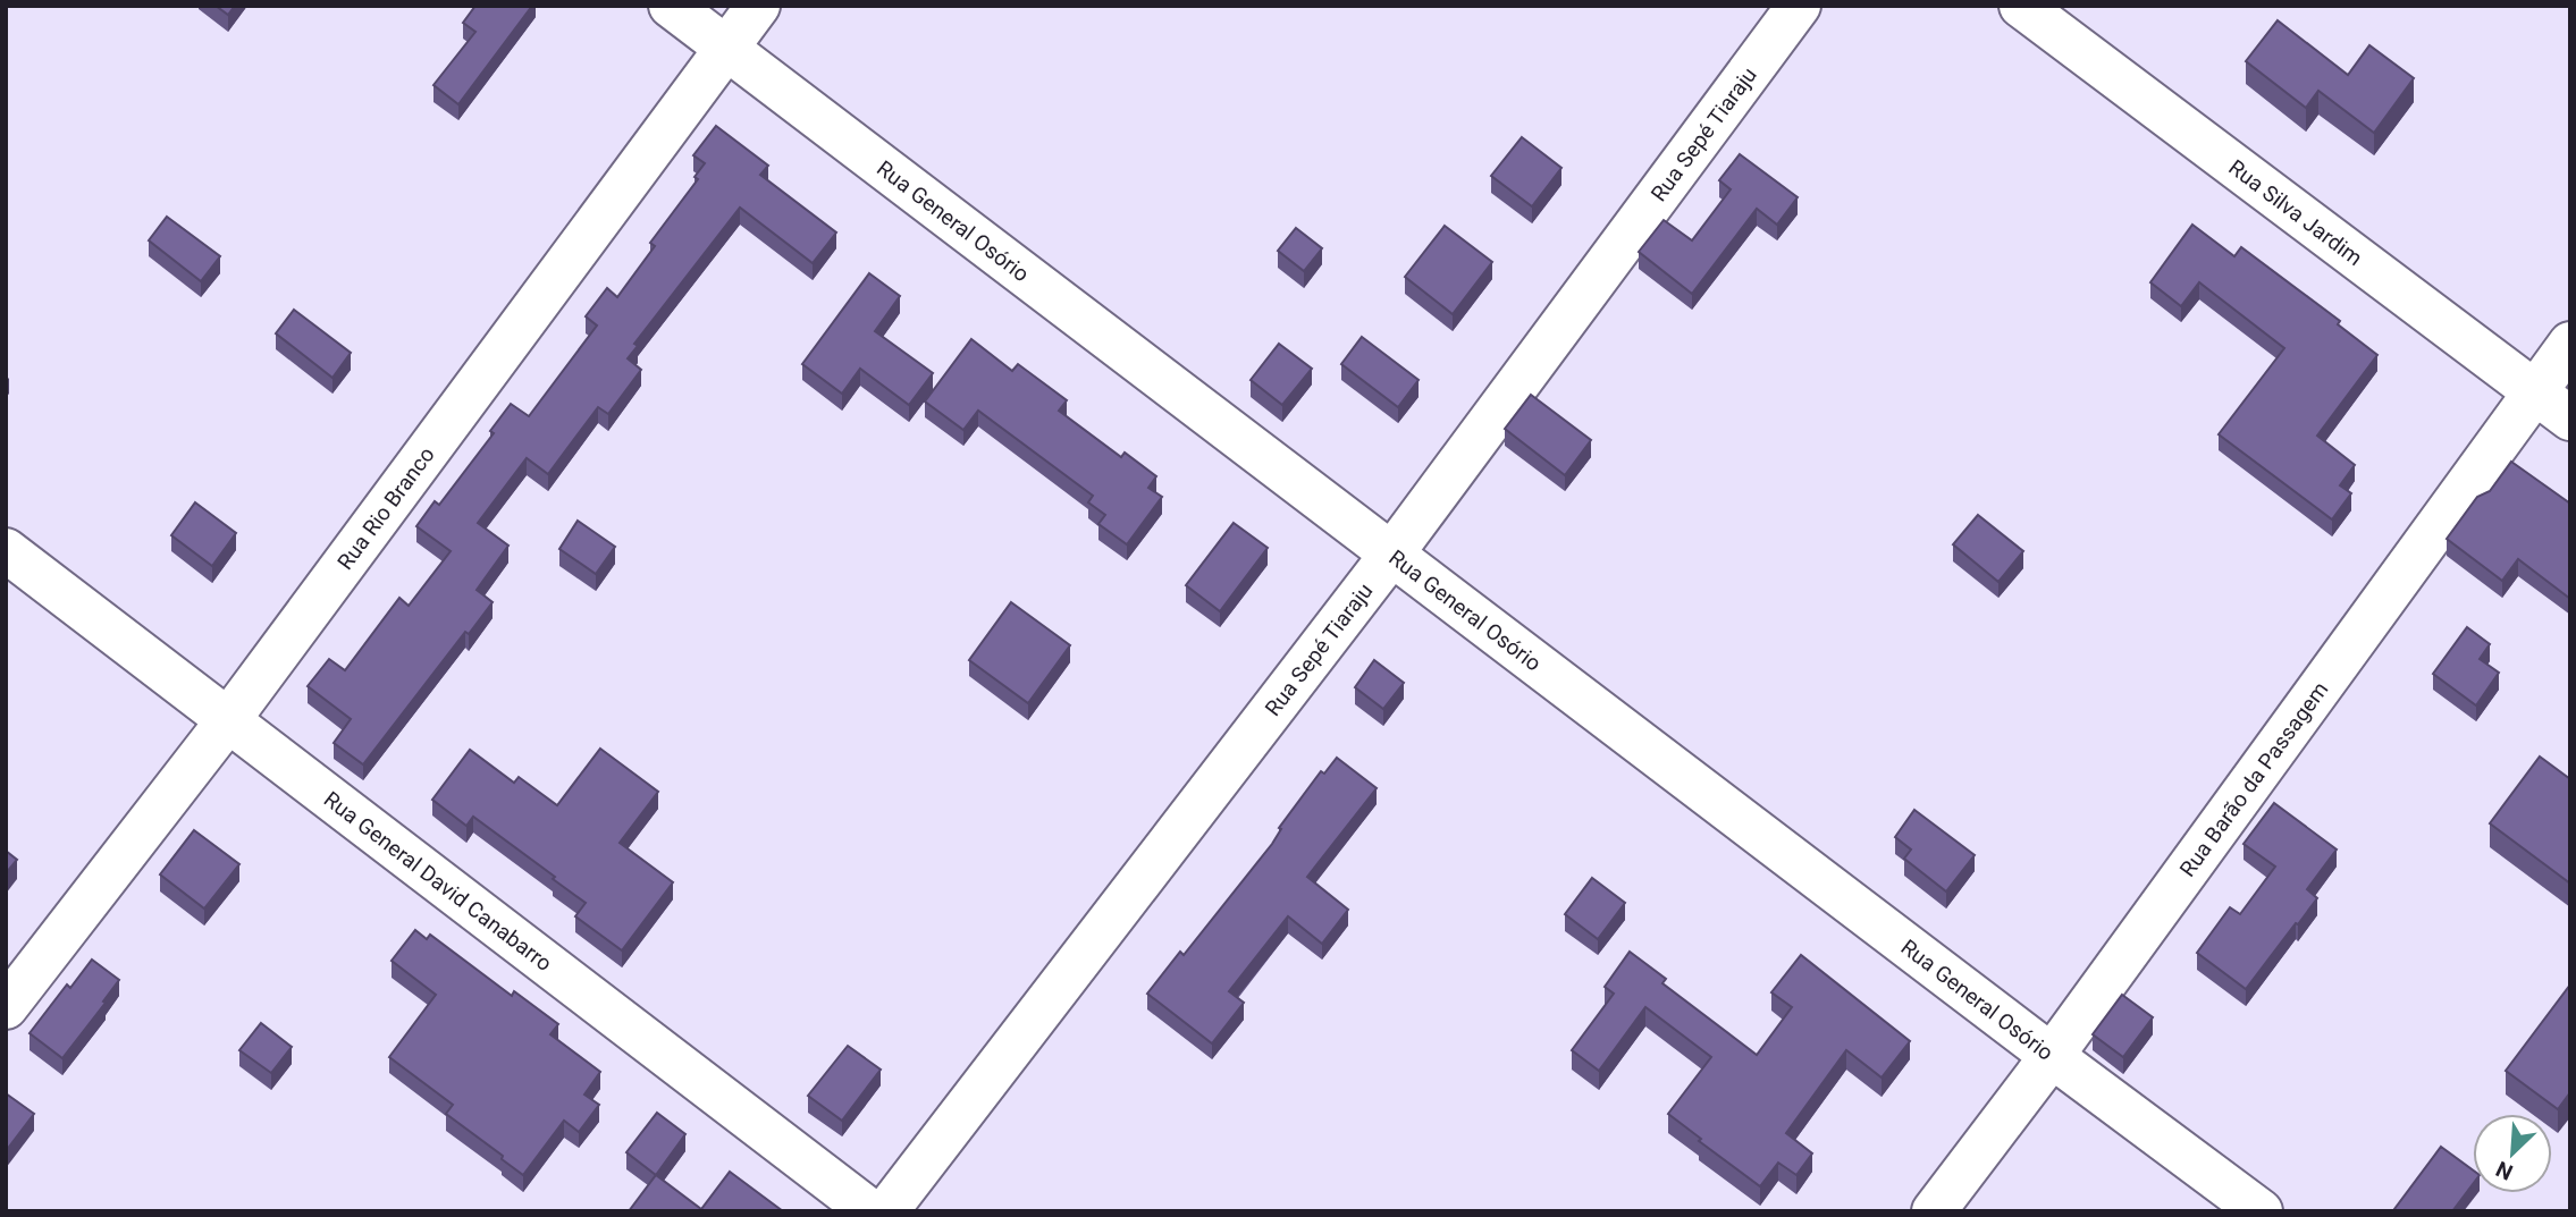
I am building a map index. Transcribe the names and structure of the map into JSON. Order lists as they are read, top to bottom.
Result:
{
  "streets": {
    "street": [
      "Rua Sepé Tiaraju",
      "Rua Silva Jardim",
      "Rua General Osório",
      "Rua Rio Branco",
      "Rua Barão da Passagem",
      "Rua General David Canabarro"
    ]
  },
  "crossings": [
    ["Rua Sepé Tiaraju", "Rua General Osório"],
    ["Rua Silva Jardim", "Rua Barão da Passagem"],
    ["Rua General Osório", "Rua Rio Branco"],
    ["Rua General Osório", "Rua Barão da Passagem"],
    ["Rua Rio Branco", "Rua General David Canabarro"]
  ],
  "north": "bottom left"
}
